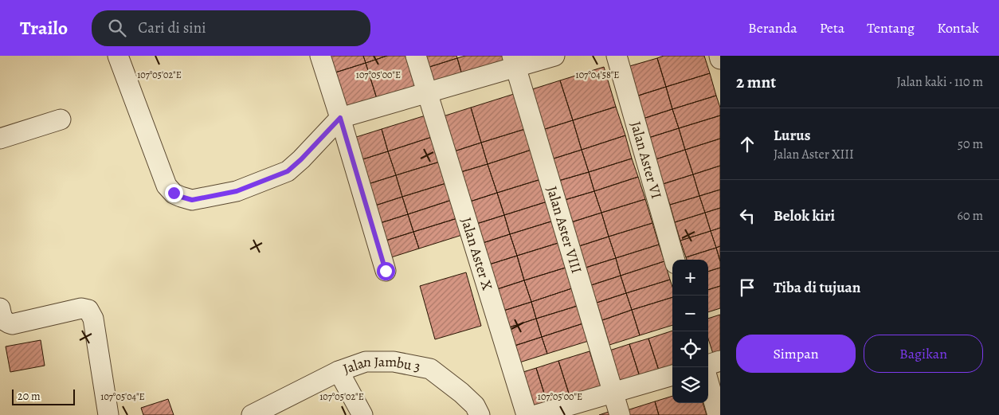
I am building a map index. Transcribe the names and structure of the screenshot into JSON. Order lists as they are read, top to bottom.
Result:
{
  "streets": {
    "street": [
      "Jalan Aster VI",
      "Jalan Aster VIII",
      "Jalan Aster X",
      "Jalan Jambu 3"
    ]
  },
  "scale_bar": "20 m",
  "page": {
    "header": "Trailo",
    "search": "Cari di sini",
    "nav": [
      "Beranda",
      "Peta",
      "Tentang",
      "Kontak"
    ],
    "heading": ["2 mnt", "Jalan kaki · 110 m"],
    "list": [
      ["Lurus", "Jalan Aster XIII", "50 m"],
      ["Belok kiri", "60 m"],
      "Tiba di tujuan"
    ],
    "map_buttons": ["+", "−"],
    "buttons": ["Simpan", "Bagikan"],
    "scale": "20 m"
  },
  "coordinates": [
    "107°05'02\"E",
    "107°05'00\"E",
    "107°04'58\"E",
    "107°05'04\"E"
  ]
}
